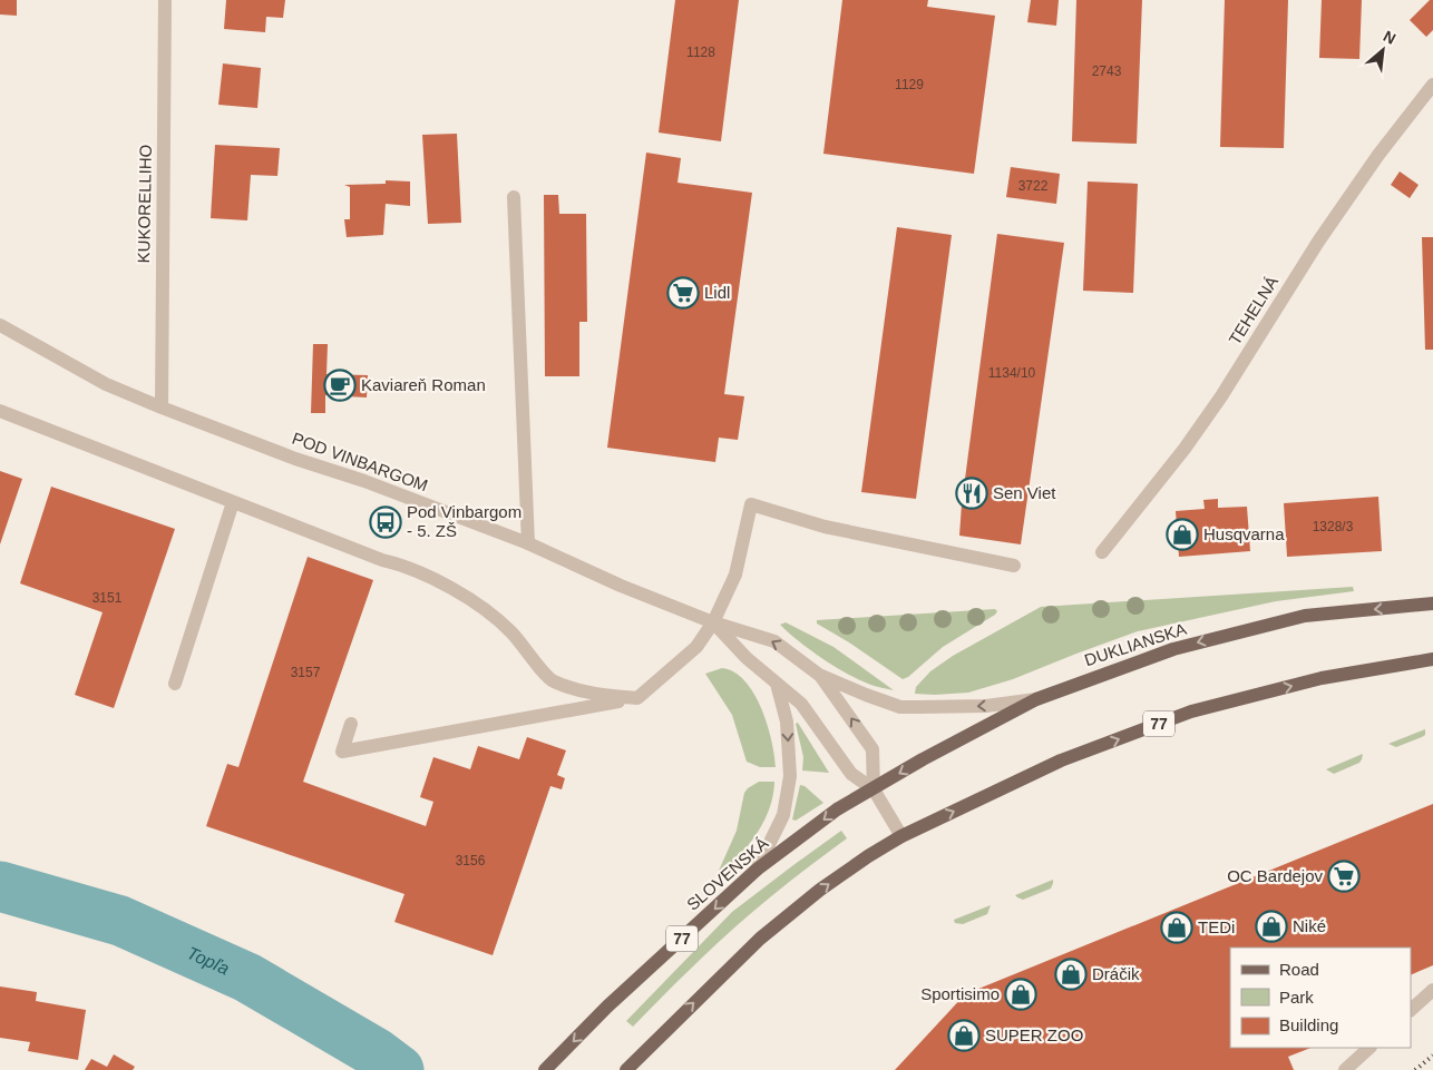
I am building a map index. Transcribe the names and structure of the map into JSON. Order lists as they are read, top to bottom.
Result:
{
  "streets": {
    "main road": ["DUKLIANSKA", "77", "SLOVENSKÁ"],
    "street": ["KUKORELLIHO", "TEHELNÁ", "POD VINBARGOM"]
  },
  "crossings": [
    ["KUKORELLIHO", "POD VINBARGOM"],
    ["POD VINBARGOM", "DUKLIANSKA"],
    ["POD VINBARGOM", "77"],
    ["POD VINBARGOM", "SLOVENSKÁ"],
    ["DUKLIANSKA", "SLOVENSKÁ"]
  ],
  "water": ["Topľa"],
  "places": {
    "supermarket": ["Lidl", "OC Bardejov"],
    "cafe": ["Kaviareň Roman"],
    "restaurant": ["Sen Viet"],
    "bus stop": ["Pod Vinbargom - 5. ZŠ"],
    "shop": [
      "Husqvarna",
      "Niké",
      "TEDi",
      "Dráčik",
      "Sportisimo",
      "SUPER ZOO"
    ]
  },
  "house_numbers": [
    "1128",
    "2743",
    "1129",
    "3722",
    "1134/10",
    "1328/3",
    "3151",
    "3157",
    "3156"
  ],
  "legend": ["Road", "Park", "Building"],
  "north": "top right"
}
